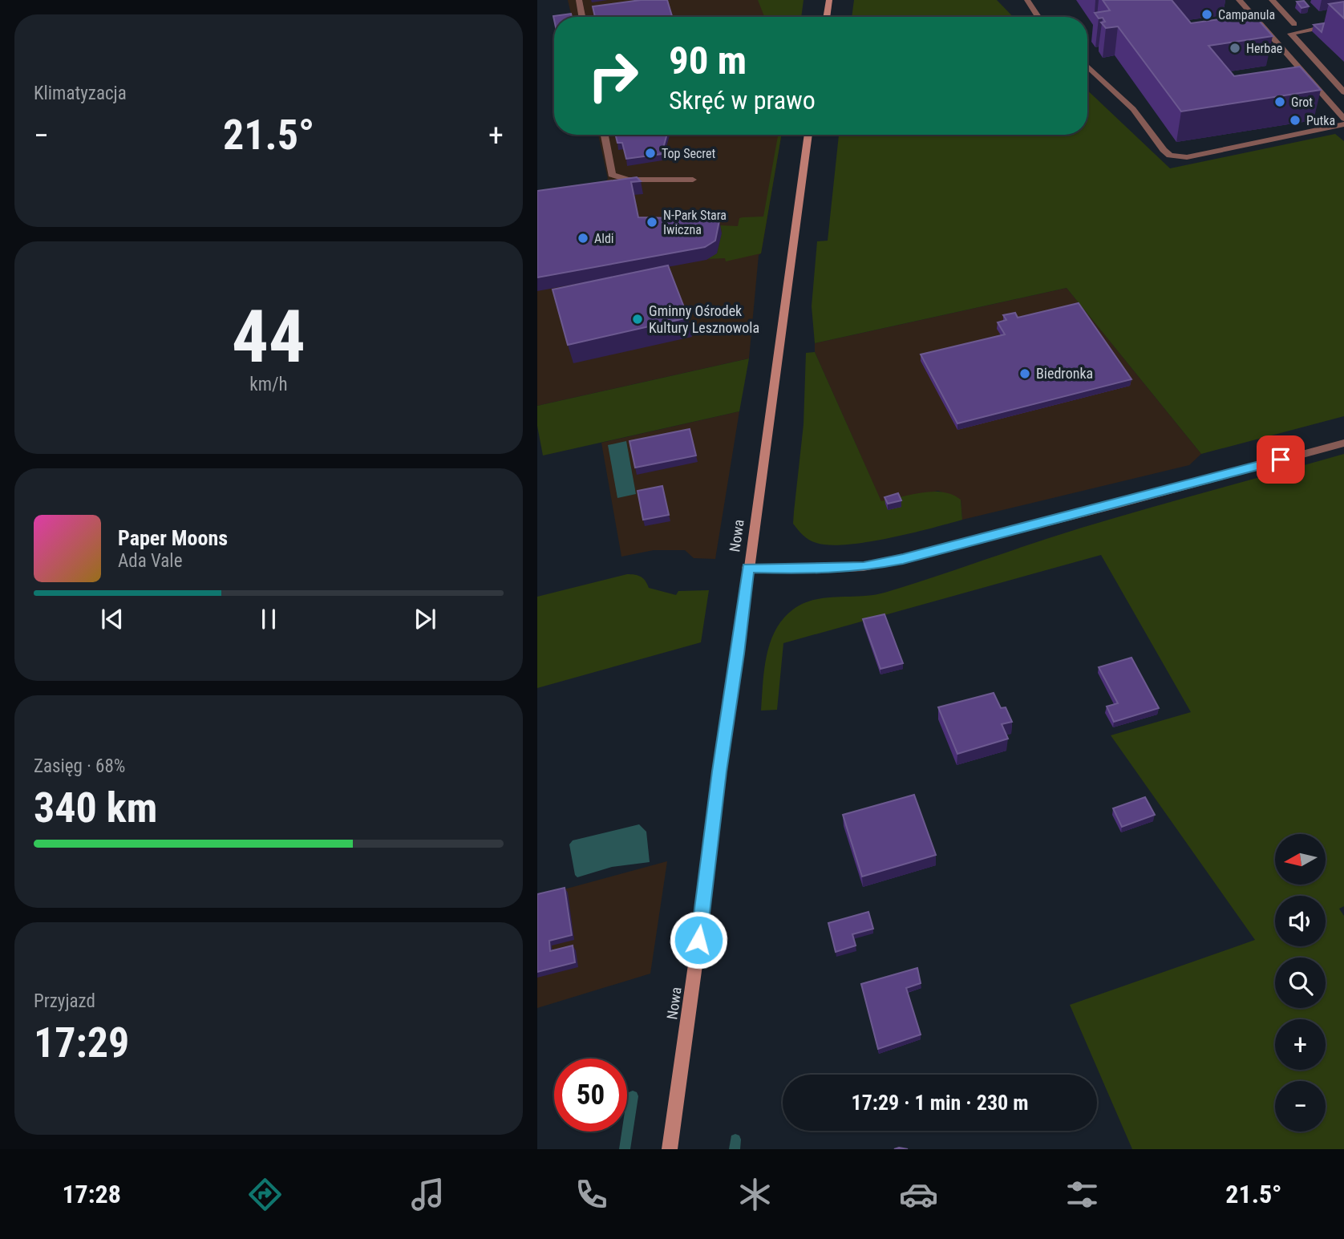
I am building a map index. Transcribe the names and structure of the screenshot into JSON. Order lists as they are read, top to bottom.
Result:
{
  "streets": {
    "main road": ["Nowa"]
  },
  "places": [
    "Campanula",
    "Herbae",
    "Grot",
    "Putka",
    "Top Secret",
    "N-Park Stara Iwiczna",
    "Aldi",
    "Gminny Ośrodek Kultury Lesznowola",
    "Biedronka"
  ],
  "north": "left",
  "page": {
    "tile": [
      "Klimatyzacja",
      ["44", "km/h"],
      ["Zasięg · 68%", "340 km"],
      ["Przyjazd", "17:29"]
    ],
    "turn": ["90 m", "Skręć w prawo"],
    "heat": ["−", "21.5°", "+"],
    "song": ["Paper Moons", "Ada Vale"],
    "map_buttons": ["+", "−"],
    "limit": "50",
    "trip": "17:29 · 1 min · 230 m",
    "tabs": ["17:28", "21.5°"]
  }
}
